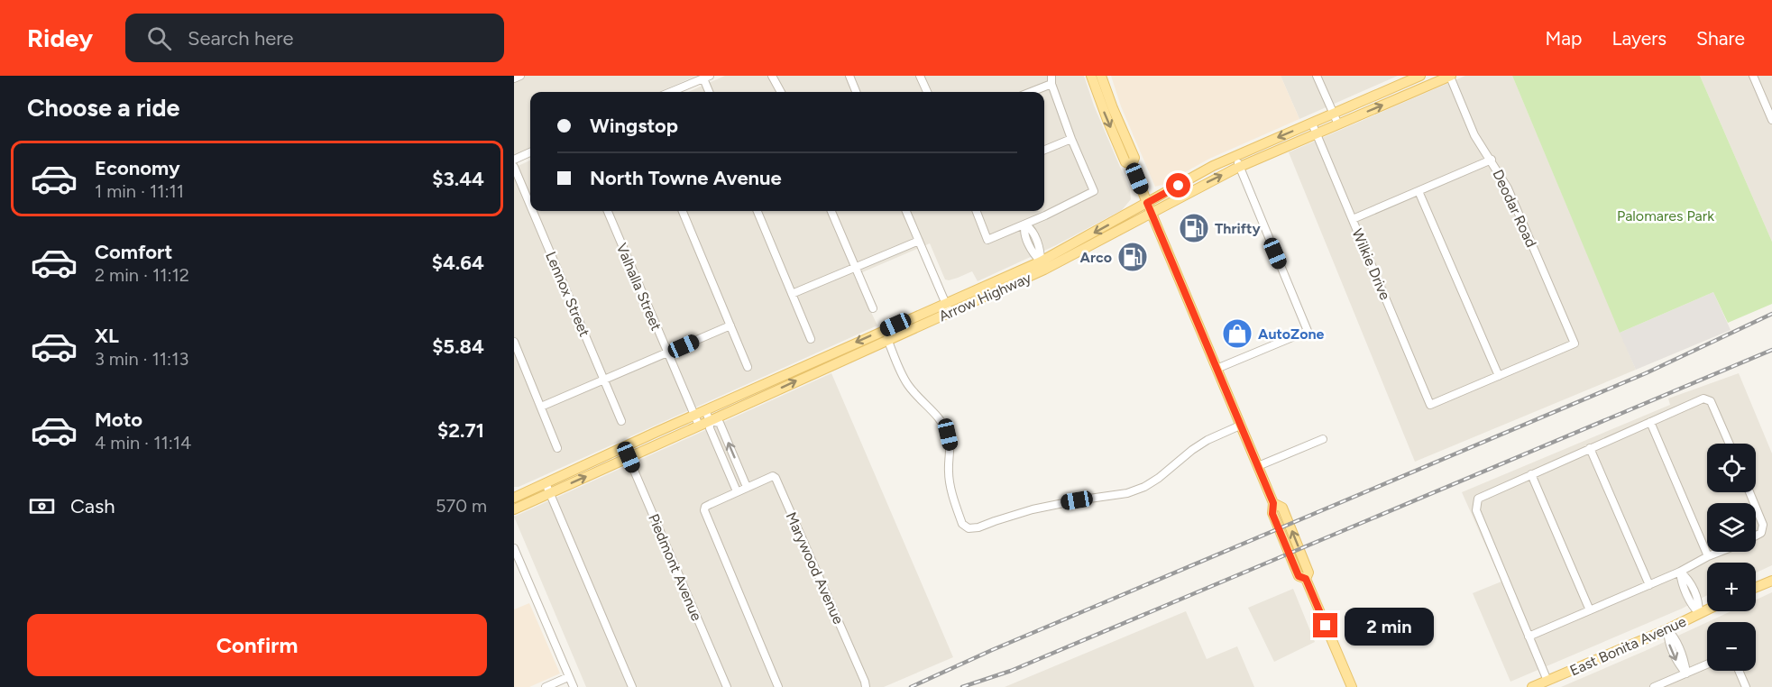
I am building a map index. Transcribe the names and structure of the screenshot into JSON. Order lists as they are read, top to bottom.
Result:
{
  "streets": {
    "main road": ["Arrow Highway", "East Bonita Avenue"],
    "street": [
      "Deodar Road",
      "Wilkie Drive",
      "Valhalla Street",
      "Lennox Street",
      "Piedmont Avenue",
      "Marywood Avenue"
    ]
  },
  "crossings": [
    ["Deodar Road", "Wilkie Drive"],
    ["Deodar Road", "Arrow Highway"],
    ["Wilkie Drive", "Arrow Highway"],
    ["Valhalla Street", "Arrow Highway"],
    ["Arrow Highway", "Piedmont Avenue"]
  ],
  "parks": ["Palomares Park"],
  "places": {
    "fuel station": ["Thrifty", "Arco"],
    "shop": ["AutoZone"]
  },
  "page": {
    "header": "Ridey",
    "search": "Search here",
    "nav": ["Map", "Layers", "Share"],
    "heading": "Choose a ride",
    "banner": ["Wingstop", "North Towne Avenue"],
    "list": [
      {
        "name": "Economy",
        "note": "1 min · 11:11",
        "value": "$3.44"
      },
      {
        "name": "Comfort",
        "note": "2 min · 11:12",
        "value": "$4.64"
      },
      {
        "name": "XL",
        "note": "3 min · 11:13",
        "value": "$5.84"
      },
      {
        "name": "Moto",
        "note": "4 min · 11:14",
        "value": "$2.71"
      }
    ],
    "map_buttons": ["+", "−"],
    "pay": ["Cash", "570 m"],
    "buttons": "Confirm",
    "bubble": "2 min"
  }
}
